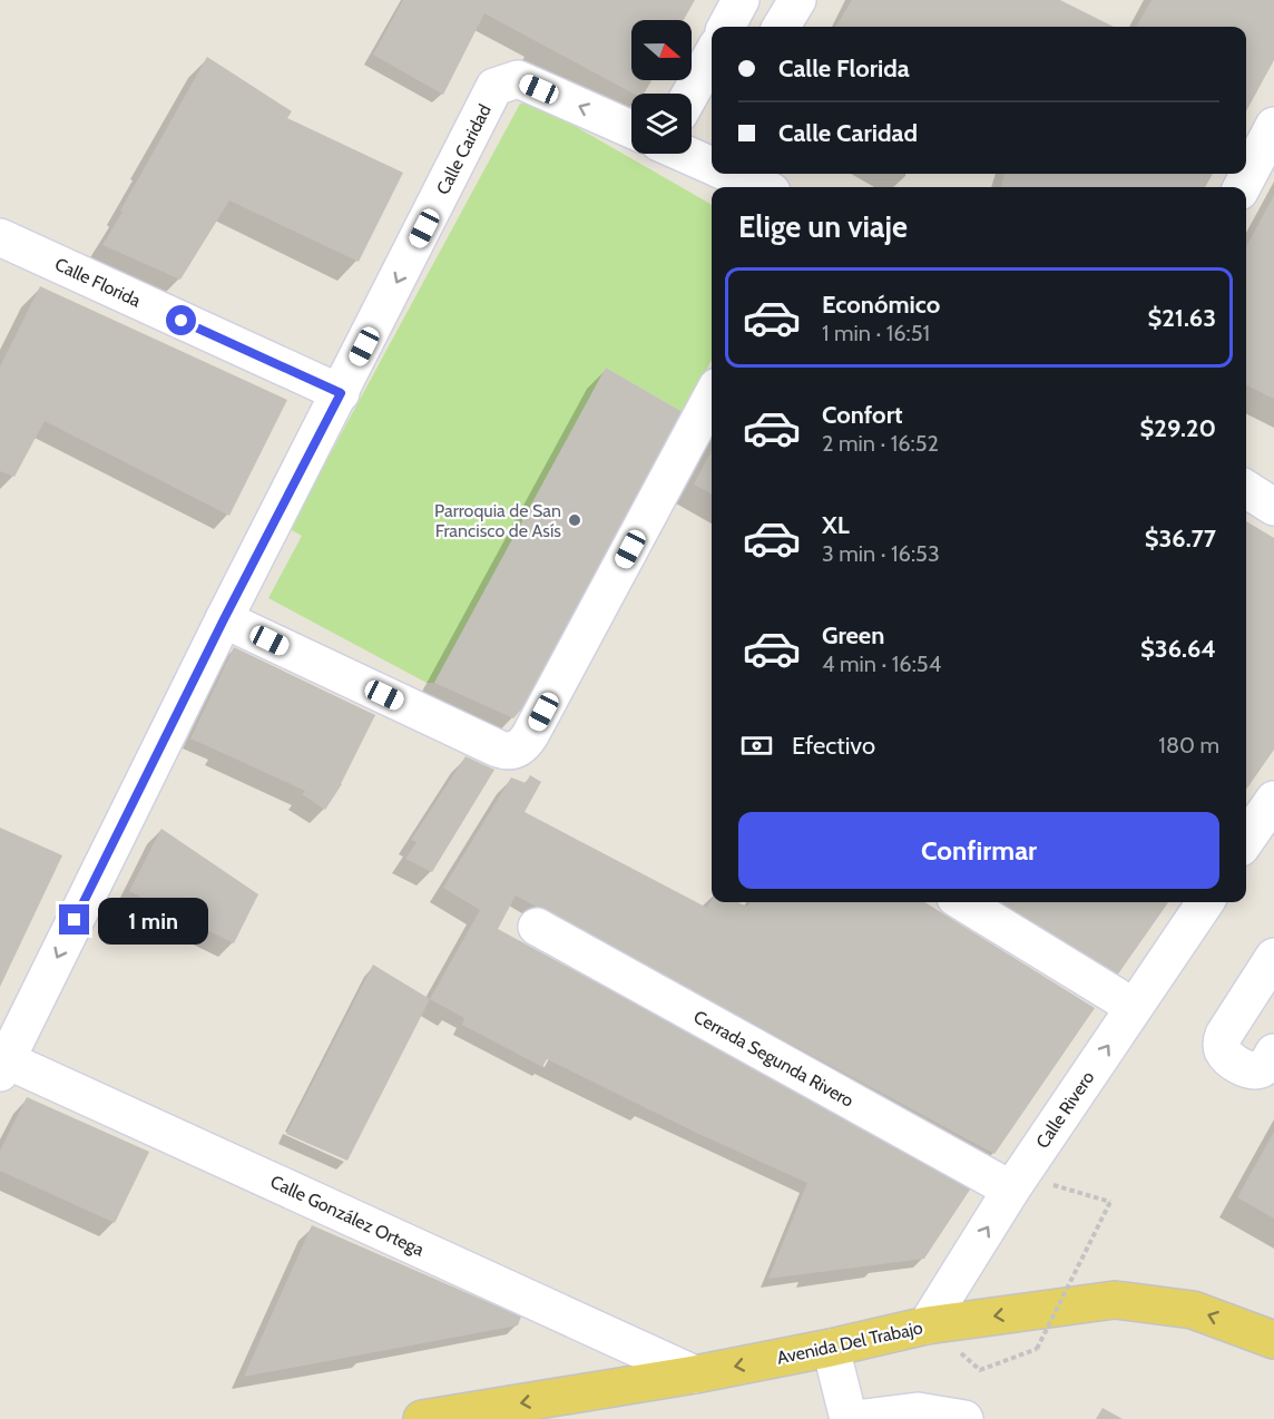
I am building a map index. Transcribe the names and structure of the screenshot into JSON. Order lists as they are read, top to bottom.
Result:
{
  "streets": {
    "main road": ["Avenida Del Trabajo"],
    "street": [
      "Calle Caridad",
      "Calle Florida",
      "Cerrada Segunda Rivero",
      "Calle Rivero",
      "Calle González Ortega"
    ]
  },
  "crossings": [
    ["Calle Caridad", "Calle Florida"],
    ["Calle Caridad", "Calle González Ortega"],
    ["Cerrada Segunda Rivero", "Calle Rivero"],
    ["Calle Rivero", "Avenida Del Trabajo"],
    ["Calle González Ortega", "Avenida Del Trabajo"]
  ],
  "one_way": ["Calle Caridad", "Calle Rivero", "Avenida Del Trabajo"],
  "places": ["Parroquia de San Francisco de Asís"],
  "north": "right",
  "page": {
    "banner": ["Calle Florida", "Calle Caridad"],
    "heading": "Elige un viaje",
    "list": [
      {
        "name": "Económico",
        "note": "1 min · 16:51",
        "value": "$21.63"
      },
      {
        "name": "Confort",
        "note": "2 min · 16:52",
        "value": "$29.20"
      },
      {
        "name": "XL",
        "note": "3 min · 16:53",
        "value": "$36.77"
      },
      {
        "name": "Green",
        "note": "4 min · 16:54",
        "value": "$36.64"
      }
    ],
    "pay": ["Efectivo", "180 m"],
    "buttons": "Confirmar",
    "bubble": "1 min"
  }
}
